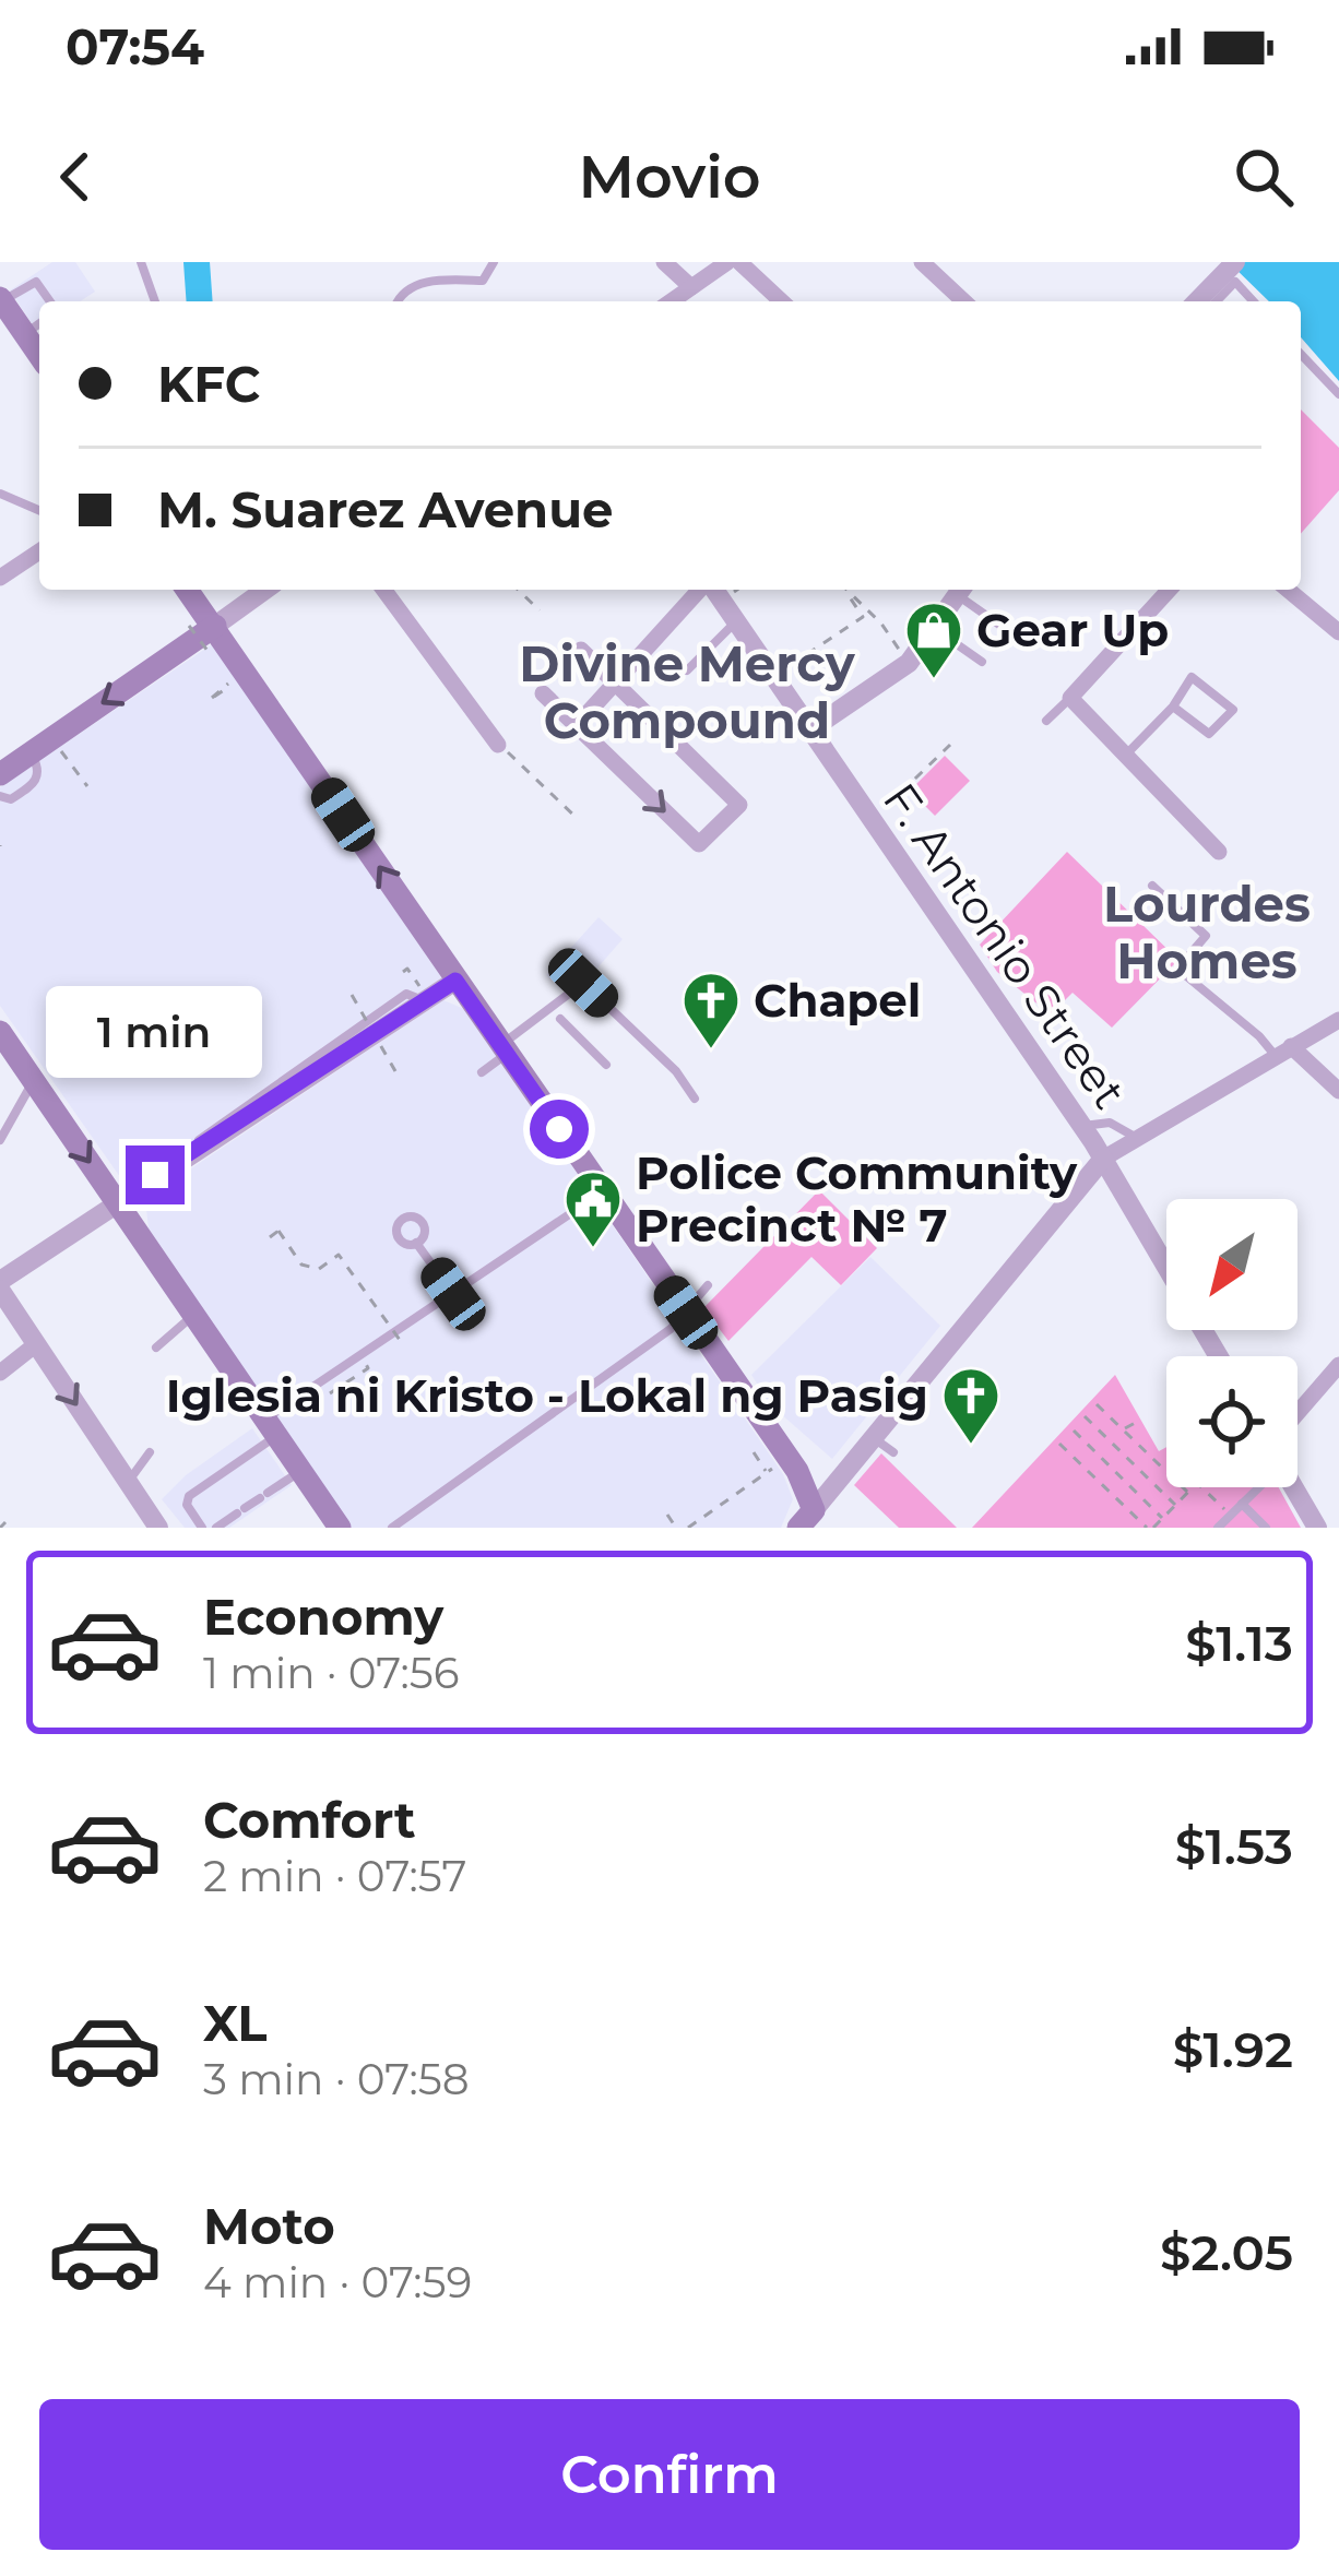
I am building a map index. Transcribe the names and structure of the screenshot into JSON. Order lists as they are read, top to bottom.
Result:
{
  "streets": {
    "street": ["F. Antonio Street"]
  },
  "districts": ["Divine Mercy Compound", "Lourdes Homes"],
  "places": {
    "shop": ["Gear Up"],
    "church": ["Chapel", "Iglesia ni Kristo - Lokal ng Pasig"],
    "public building": ["Police Community Precinct № 7"]
  },
  "north": "bottom left",
  "page": {
    "status": "07:54",
    "header": "Movio",
    "banner": ["KFC", "M. Suarez Avenue"],
    "bubble": "1 min",
    "list": [
      {
        "name": "Economy",
        "note": "1 min · 07:56",
        "value": "$1.13"
      },
      {
        "name": "Comfort",
        "note": "2 min · 07:57",
        "value": "$1.53"
      },
      {
        "name": "XL",
        "note": "3 min · 07:58",
        "value": "$1.92"
      },
      {
        "name": "Moto",
        "note": "4 min · 07:59",
        "value": "$2.05"
      }
    ],
    "buttons": "Confirm"
  }
}
